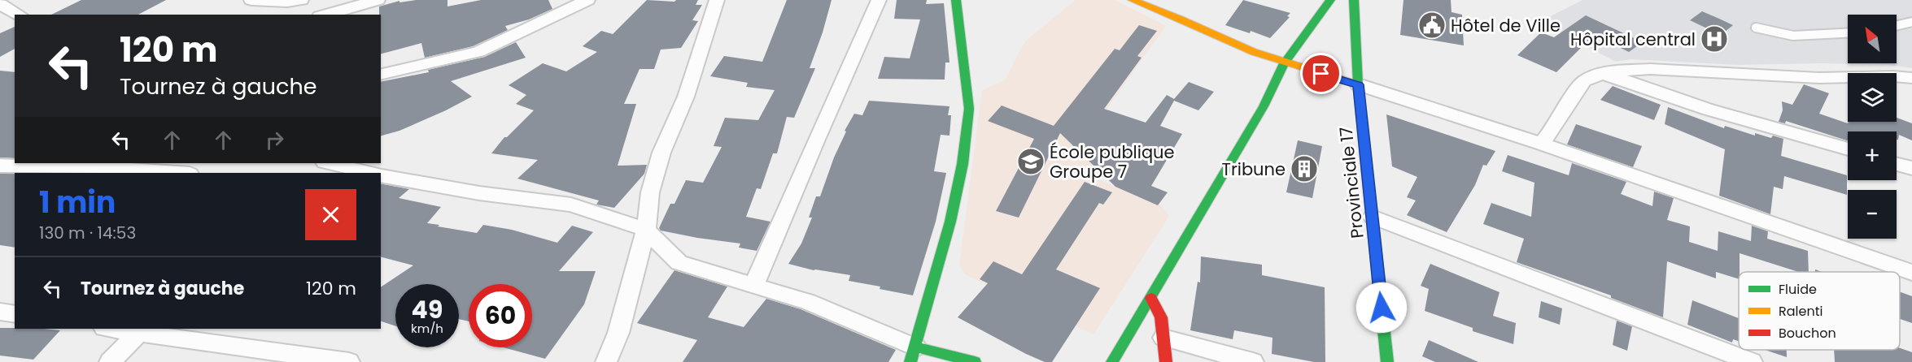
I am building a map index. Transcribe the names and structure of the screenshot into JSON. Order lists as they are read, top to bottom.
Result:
{
  "streets": {
    "street": ["Provinciale 17"]
  },
  "places": {
    "public building": ["Hôtel de Ville"],
    "hospital": ["Hôpital central"],
    "school or university": ["École publique Groupe 7"],
    "building": ["Tribune"]
  },
  "legend": ["Fluide", "Ralenti", "Bouchon"],
  "north": "top left",
  "page": {
    "map_buttons": ["+", "−"],
    "turn": ["120 m", "Tournez à gauche"],
    "heading": ["1 min", "130 m · 14:53"],
    "list": [
      {
        "name": "Tournez à gauche",
        "value": "120 m"
      }
    ],
    "speed": "49 km/h",
    "limit": "60"
  }
}
